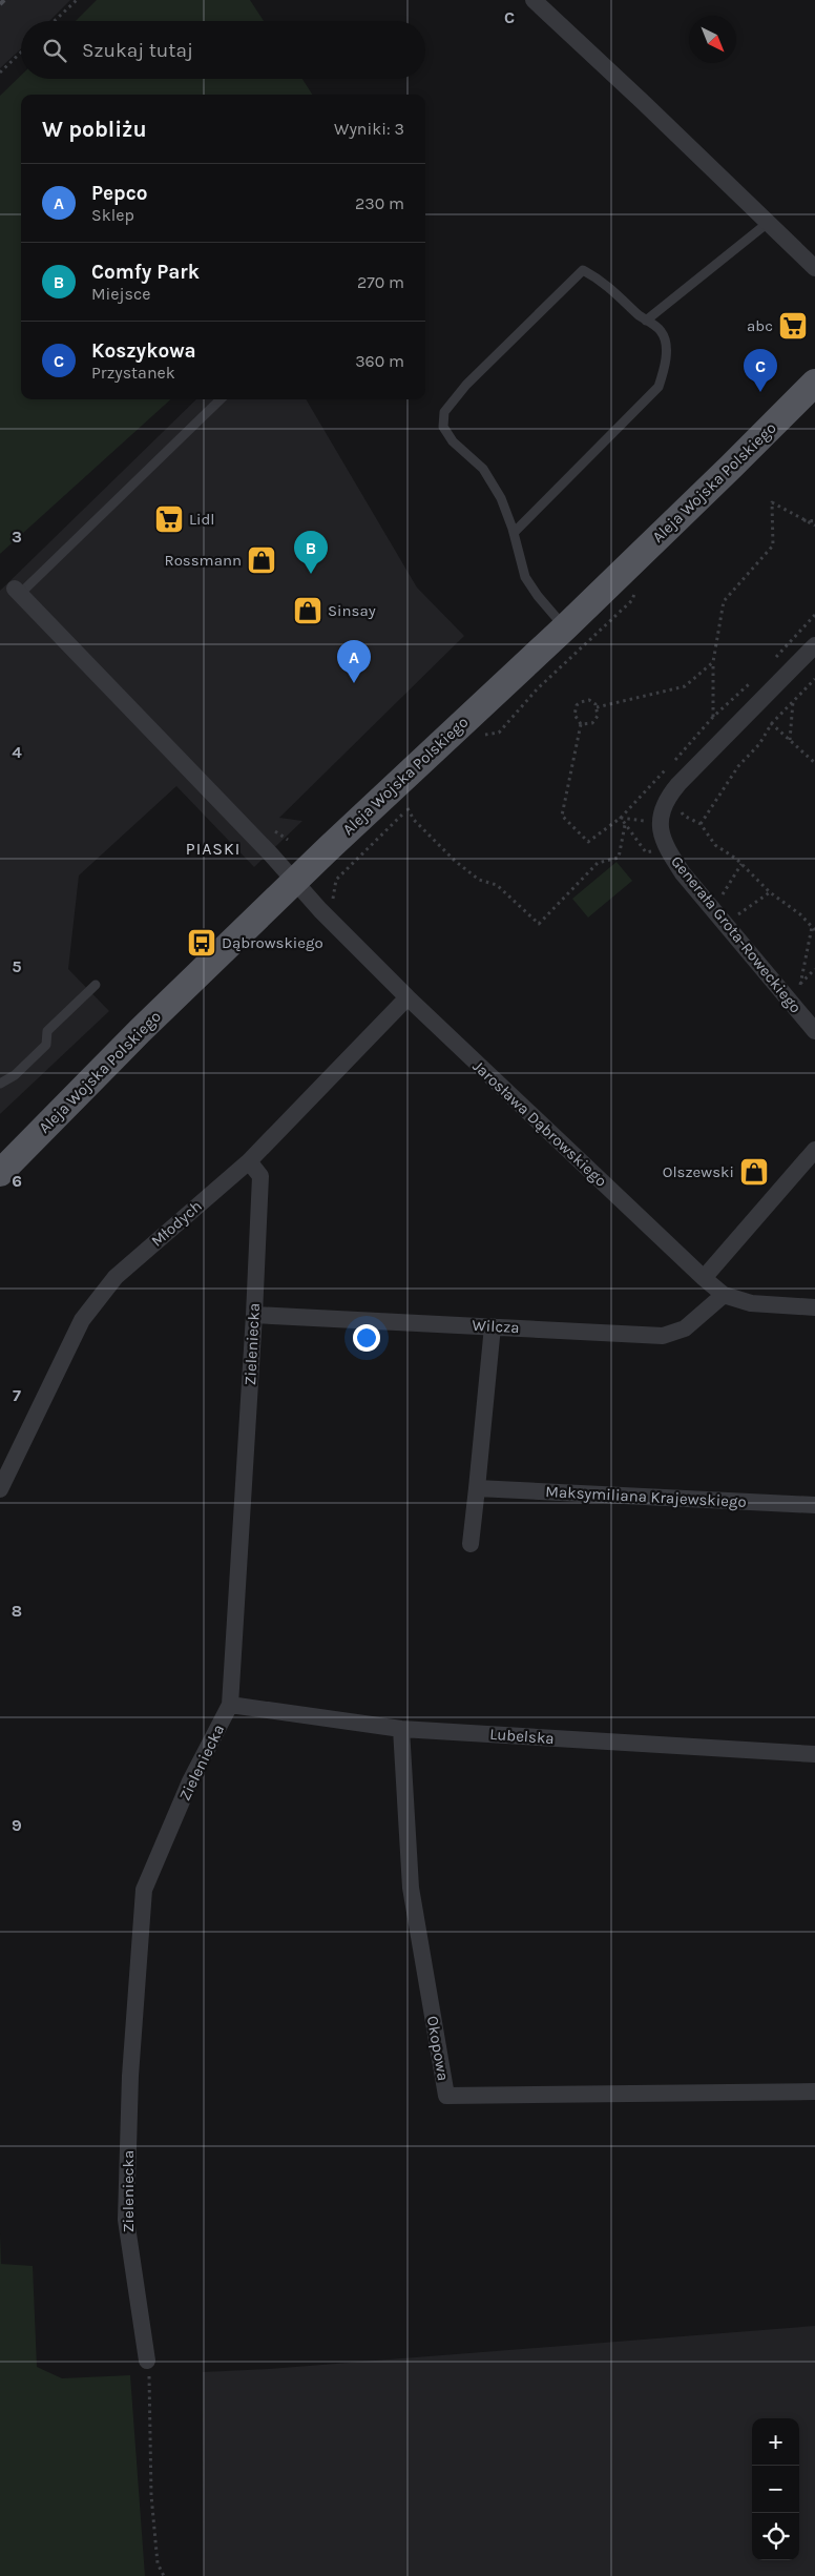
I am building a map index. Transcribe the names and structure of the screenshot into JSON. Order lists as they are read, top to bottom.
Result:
{
  "streets": {
    "main road": ["Aleja Wojska Polskiego"],
    "street": [
      "Generała Grota-Roweckiego",
      "Jarosława Dąbrowskiego",
      "Młodych",
      "Wilcza",
      "Zieleniecka",
      "Maksymiliana Krajewskiego",
      "Lubelska",
      "Okopowa"
    ]
  },
  "crossings": [
    ["Aleja Wojska Polskiego", "Jarosława Dąbrowskiego"],
    ["Jarosława Dąbrowskiego", "Młodych"],
    ["Jarosława Dąbrowskiego", "Wilcza"],
    ["Młodych", "Zieleniecka"],
    ["Wilcza", "Zieleniecka"],
    ["Zieleniecka", "Lubelska"],
    ["Lubelska", "Okopowa"]
  ],
  "districts": ["PIASKI"],
  "places": {
    "supermarket": ["abc", "Lidl"],
    "shop": ["Rossmann", "Sinsay", "Olszewski"],
    "bus stop": ["Dąbrowskiego"]
  },
  "north": "bottom right",
  "page": {
    "search": "Szukaj tutaj",
    "heading": ["W pobliżu", "Wyniki: 3"],
    "list": [
      {
        "mark": "A",
        "name": "Pepco",
        "note": "Sklep",
        "value": "230 m"
      },
      {
        "mark": "B",
        "name": "Comfy Park",
        "note": "Miejsce",
        "value": "270 m"
      },
      {
        "mark": "C",
        "name": "Koszykowa",
        "note": "Przystanek",
        "value": "360 m"
      }
    ],
    "pins": ["C", "B", "A"],
    "map_buttons": ["+", "−"]
  },
  "grid": {
    "columns": ["C"],
    "rows": [
      "3",
      "4",
      "5",
      "6",
      "7",
      "8",
      "9"
    ]
  }
}
